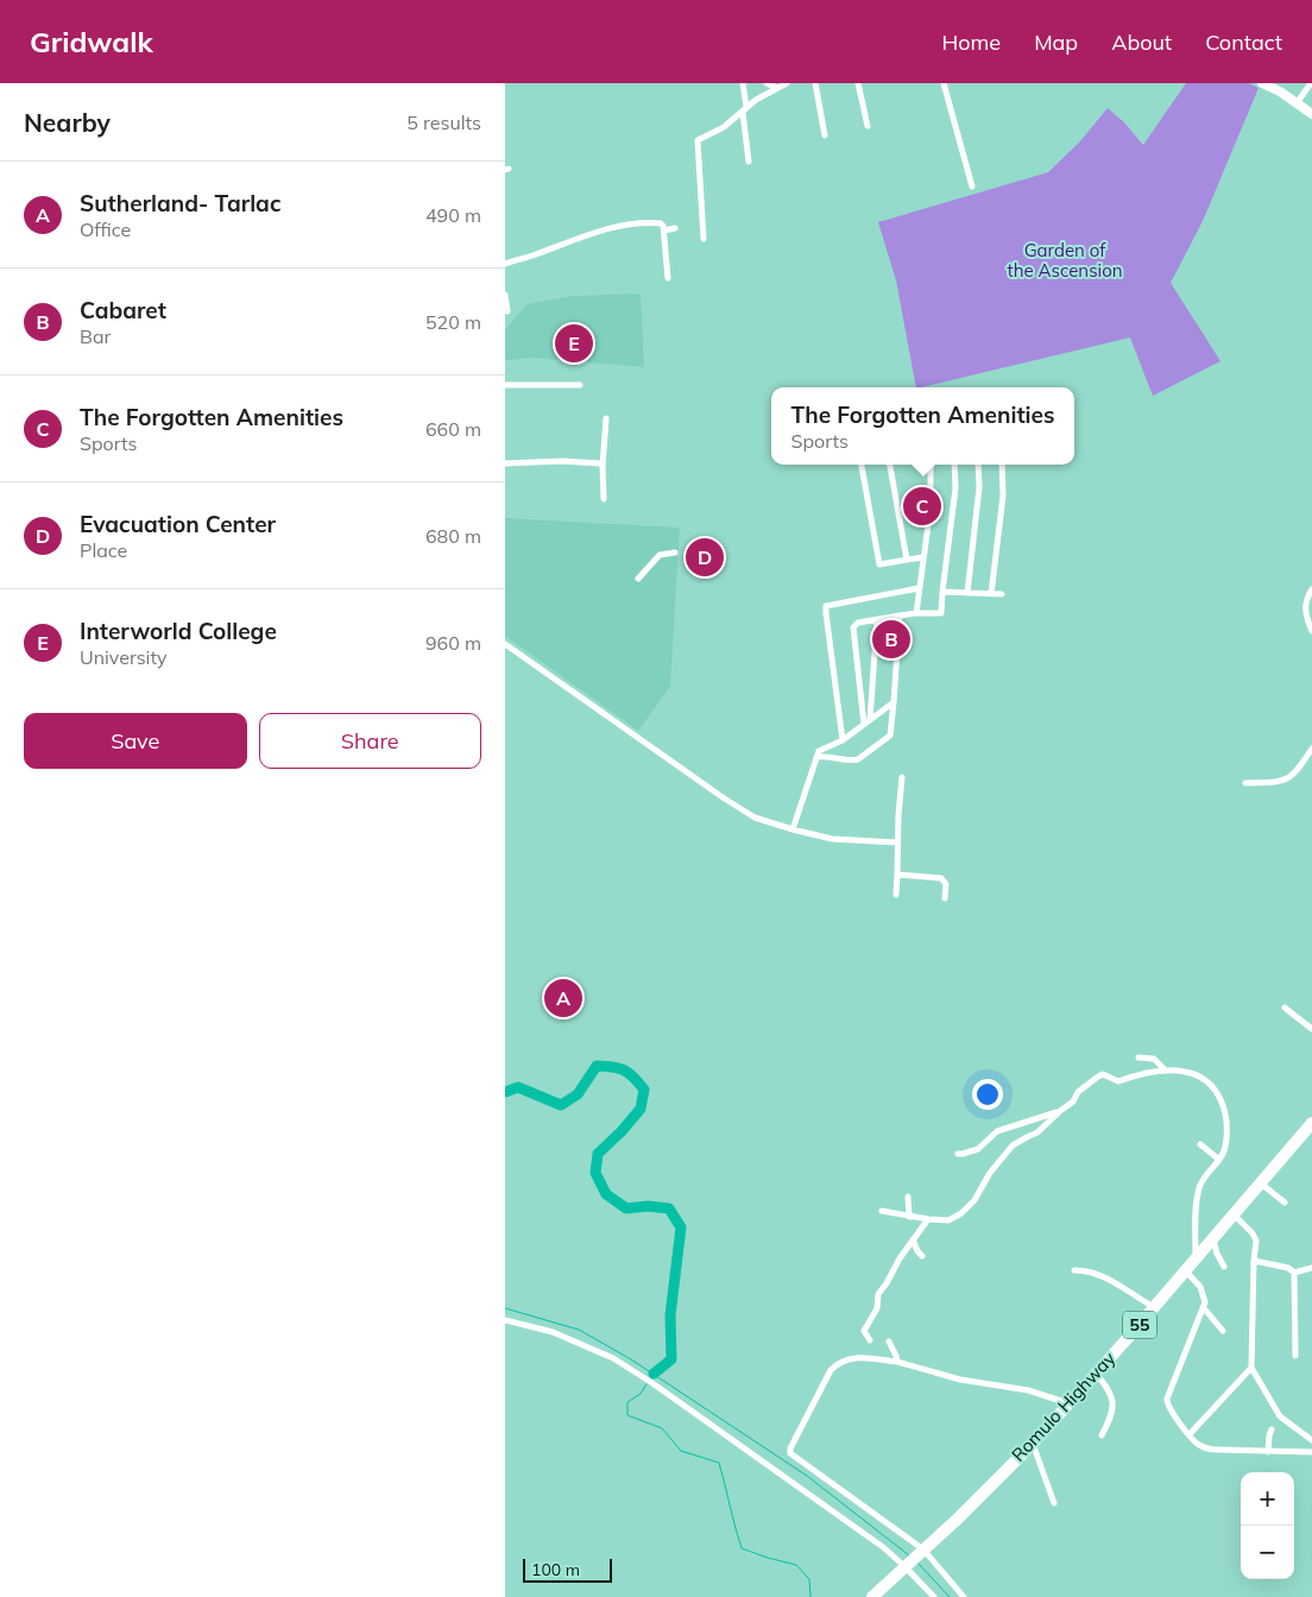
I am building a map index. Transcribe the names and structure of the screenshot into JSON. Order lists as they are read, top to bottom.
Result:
{
  "streets": {
    "highway": ["55", "Romulo Highway"]
  },
  "parks": ["Garden of the Ascension"],
  "scale_bar": "100 m",
  "page": {
    "header": "Gridwalk",
    "nav": [
      "Home",
      "Map",
      "About",
      "Contact"
    ],
    "heading": ["Nearby", "5 results"],
    "list": [
      {
        "mark": "A",
        "name": "Sutherland- Tarlac",
        "note": "Office",
        "value": "490 m"
      },
      {
        "mark": "B",
        "name": "Cabaret",
        "note": "Bar",
        "value": "520 m"
      },
      {
        "mark": "C",
        "name": "The Forgotten Amenities",
        "note": "Sports",
        "value": "660 m"
      },
      {
        "mark": "D",
        "name": "Evacuation Center",
        "note": "Place",
        "value": "680 m"
      },
      {
        "mark": "E",
        "name": "Interworld College",
        "note": "University",
        "value": "960 m"
      }
    ],
    "pins": [
      "E",
      "C",
      "D",
      "B",
      "A"
    ],
    "popup": ["The Forgotten Amenities", "Sports"],
    "buttons": ["Save", "Share"],
    "map_buttons": ["+", "−"],
    "scale": "100 m"
  }
}
